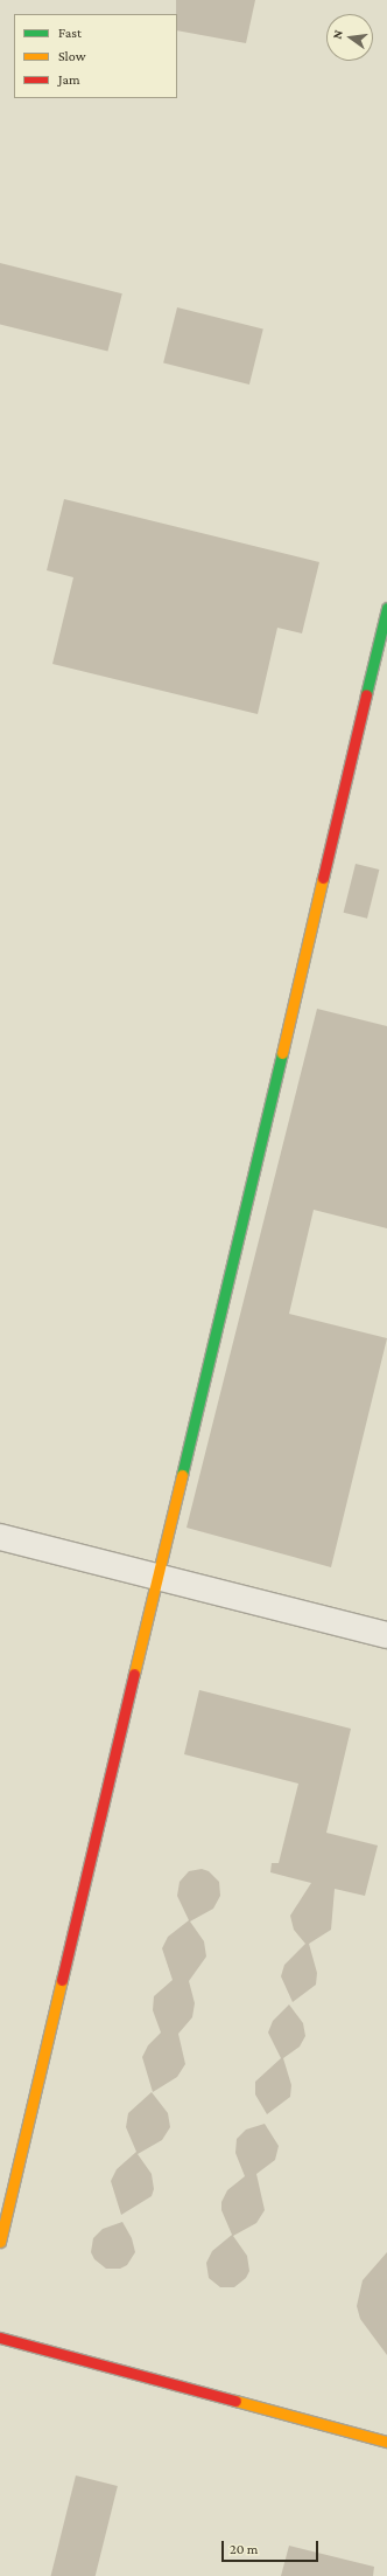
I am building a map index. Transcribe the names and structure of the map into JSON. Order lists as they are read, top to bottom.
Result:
{
  "legend": ["Fast", "Slow", "Jam"],
  "scale_bar": "20 m",
  "north": "left"
}
